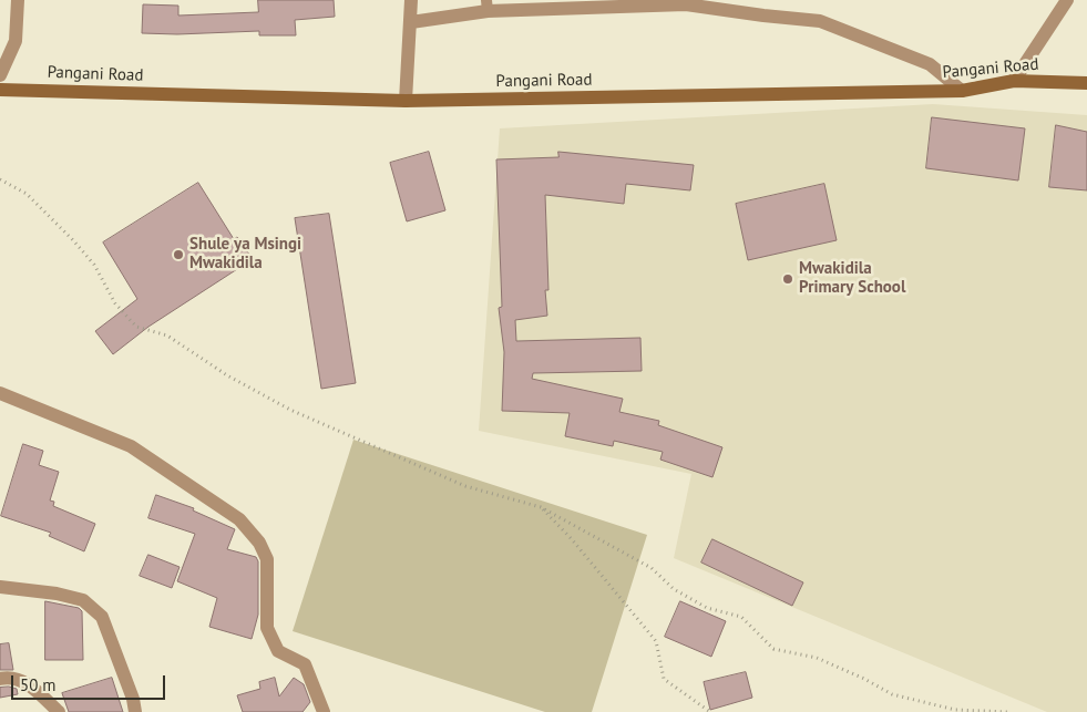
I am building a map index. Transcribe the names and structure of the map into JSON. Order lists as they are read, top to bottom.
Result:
{
  "streets": {
    "main road": ["Pangani Road"]
  },
  "places": ["Shule ya Msingi Mwakidila", "Mwakidila Primary School"],
  "scale_bar": "50 m"
}
